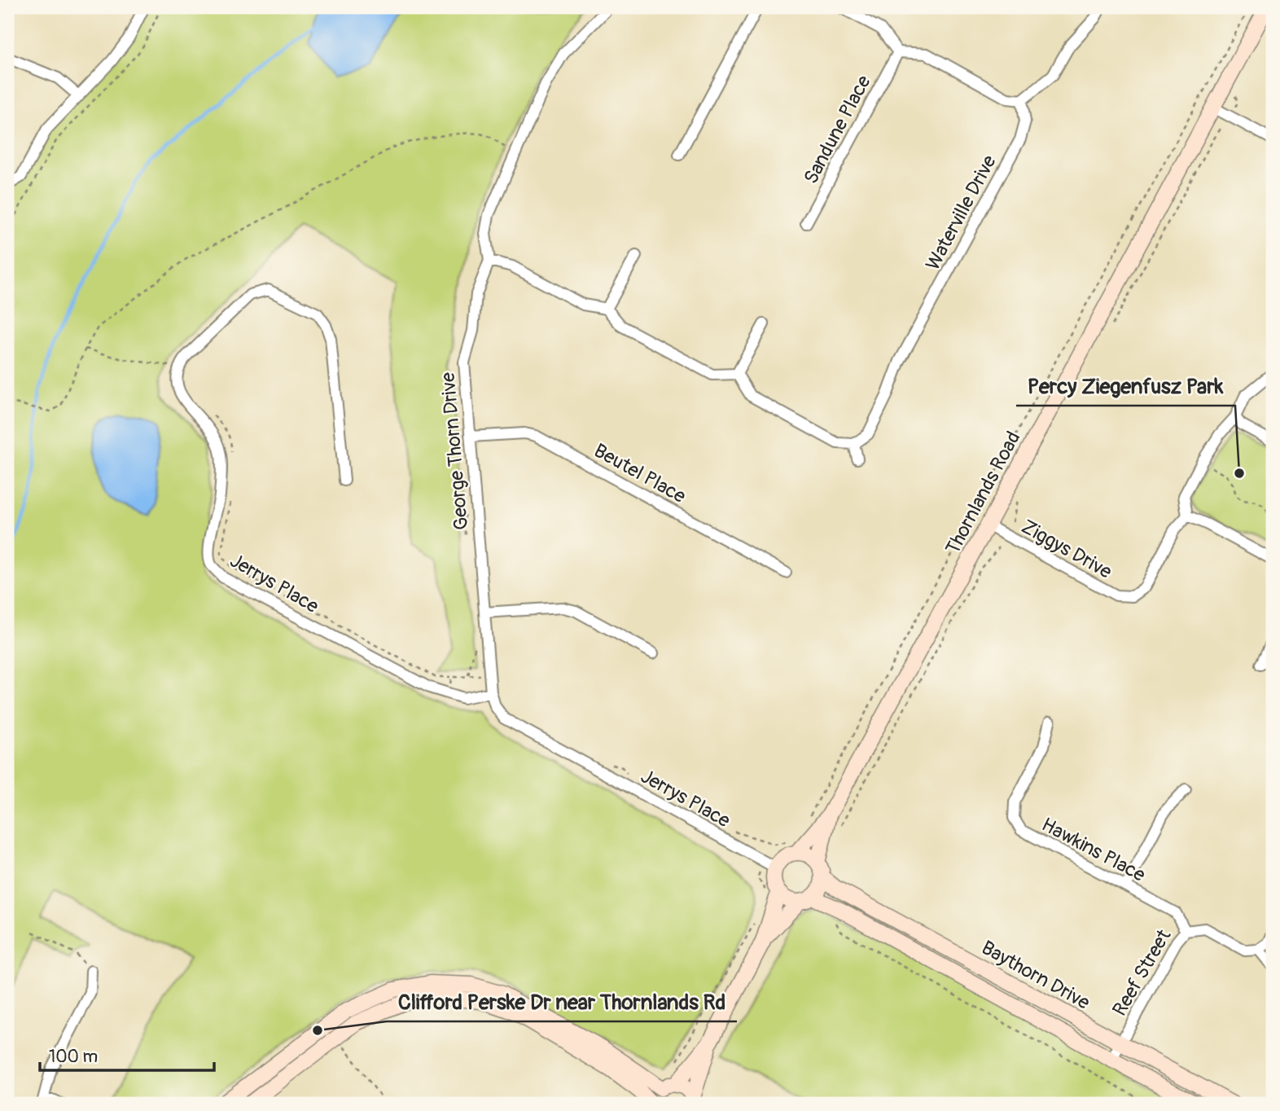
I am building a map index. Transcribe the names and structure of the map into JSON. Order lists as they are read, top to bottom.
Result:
{
  "streets": {
    "street": [
      "Sandune Place",
      "Waterville Drive",
      "George Thorn Drive",
      "Beutel Place",
      "Thornlands Road",
      "Ziggys Drive",
      "Jerrys Place",
      "Hawkins Place",
      "Reef Street",
      "Baythorn Drive"
    ]
  },
  "crossings": [
    ["George Thorn Drive", "Beutel Place"],
    ["George Thorn Drive", "Jerrys Place"],
    ["Thornlands Road", "Ziggys Drive"],
    ["Thornlands Road", "Jerrys Place"],
    ["Thornlands Road", "Baythorn Drive"],
    ["Jerrys Place", "Baythorn Drive"],
    ["Hawkins Place", "Reef Street"],
    ["Reef Street", "Baythorn Drive"]
  ],
  "places": ["Percy Ziegenfusz Park", "Clifford Perske Dr near Thornlands Rd"],
  "scale_bar": "100 m"
}
